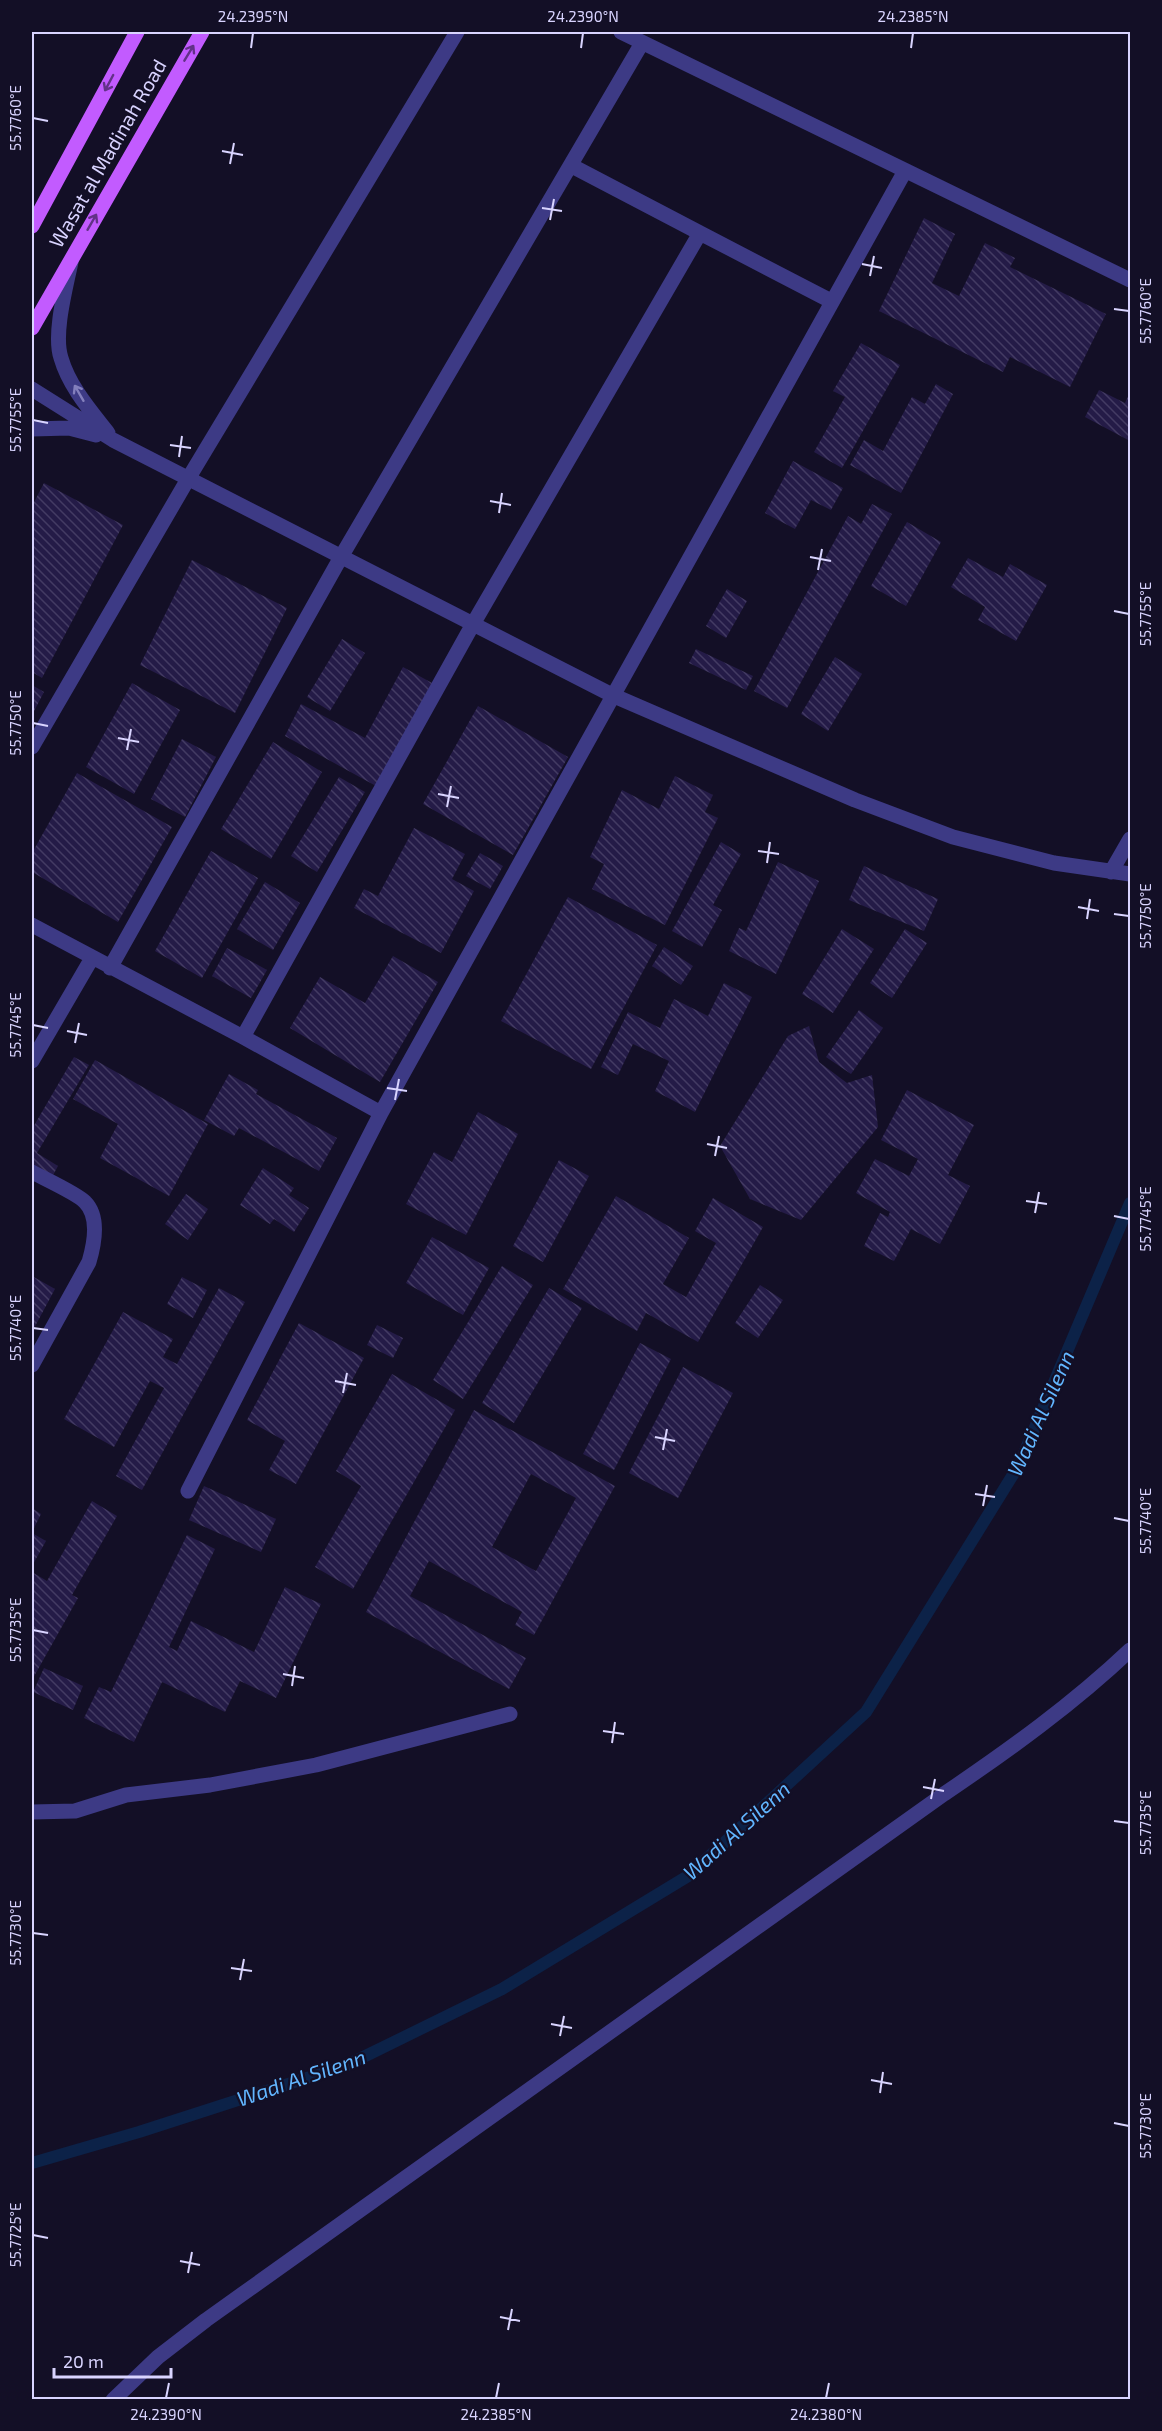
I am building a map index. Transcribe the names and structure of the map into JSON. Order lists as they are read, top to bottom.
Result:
{
  "streets": {
    "main road": ["Wasat al Madinah Road"]
  },
  "water": ["Wadi Al Silenn"],
  "scale_bar": "20 m",
  "coordinates": [
    "24.2395°N",
    "24.2390°N",
    "24.2385°N",
    "55.7760°E",
    "55.7755°E",
    "55.7750°E",
    "55.7745°E",
    "55.7740°E",
    "55.7735°E",
    "55.7730°E",
    "55.7725°E",
    "24.2380°N"
  ]
}
